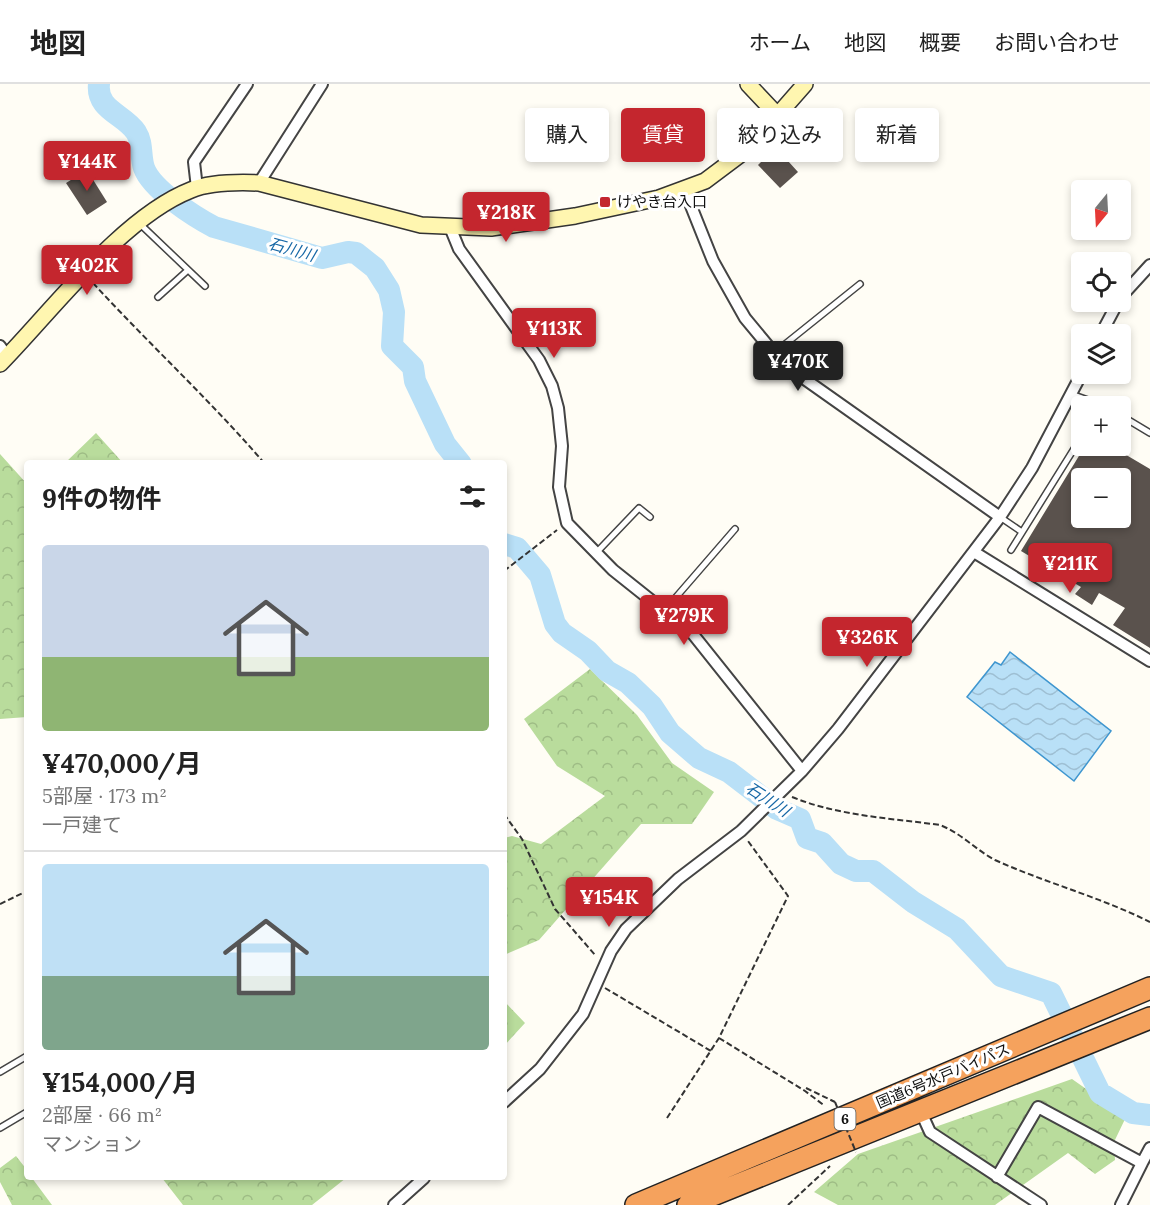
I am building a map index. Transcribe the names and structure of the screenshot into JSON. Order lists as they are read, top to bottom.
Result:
{
  "streets": {
    "highway": ["国道6号水戸バイパス", "6"]
  },
  "water": ["石川川"],
  "places": {
    "transit": ["けやき台入口"]
  },
  "north": "bottom",
  "page": {
    "header": "地図",
    "nav": [
      "ホーム",
      "地図",
      "概要",
      "お問い合わせ"
    ],
    "chip": [
      "購入",
      "賃貸",
      "絞り込み",
      "新着"
    ],
    "price": [
      "¥144K",
      "¥218K",
      "¥402K",
      "¥113K",
      "¥470K",
      "¥211K",
      "¥279K",
      "¥326K",
      "¥154K"
    ],
    "map_buttons": ["+", "−"],
    "heading": "9件の物件",
    "list": [
      {
        "name": "¥470,000/月",
        "note": "5部屋 · 173 m² · 一戸建て"
      },
      {
        "name": "¥154,000/月",
        "note": "2部屋 · 66 m² · マンション"
      }
    ]
  }
}
